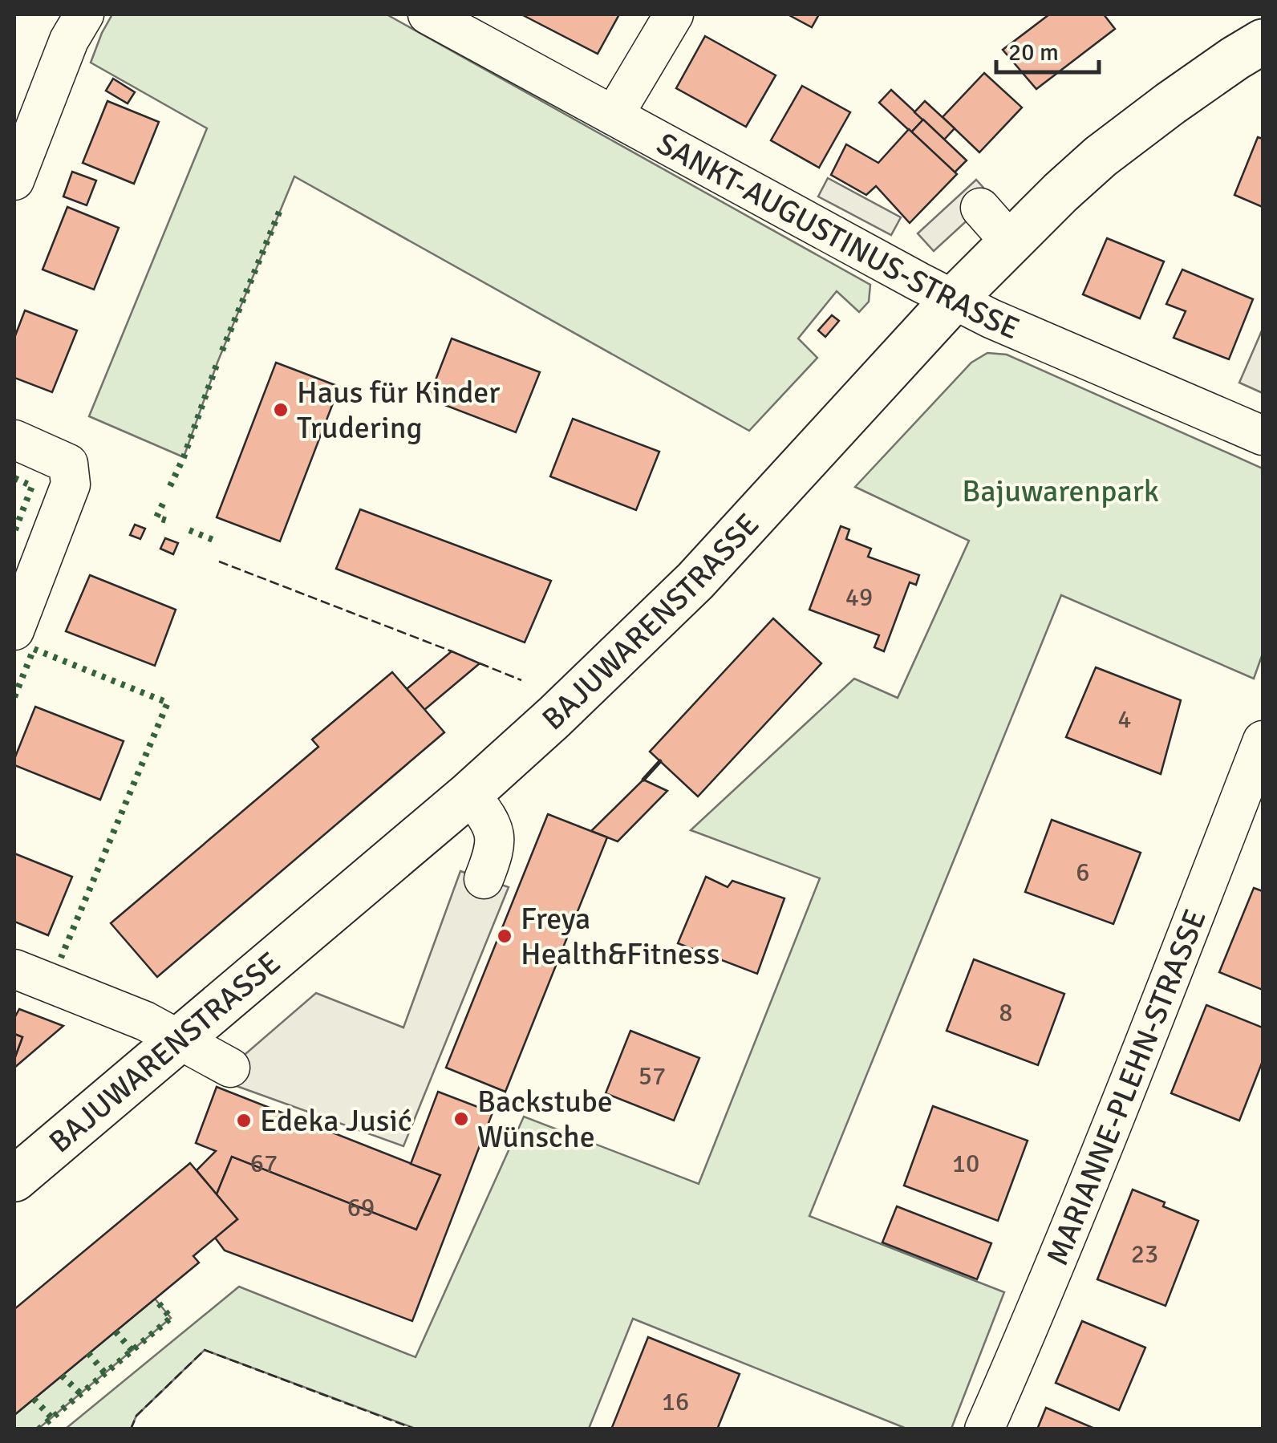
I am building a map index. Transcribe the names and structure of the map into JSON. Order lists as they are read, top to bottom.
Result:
{
  "streets": {
    "main road": ["BAJUWARENSTRASSE"],
    "street": ["SANKT-AUGUSTINUS-STRASSE", "MARIANNE-PLEHN-STRASSE"]
  },
  "crossings": [
    ["SANKT-AUGUSTINUS-STRASSE", "BAJUWARENSTRASSE"]
  ],
  "parks": ["Bajuwarenpark"],
  "places": [
    "Haus für Kinder Trudering",
    "Freya Health&Fitness",
    "Backstube Wünsche",
    "Edeka Jusić"
  ],
  "house_numbers": [
    "49",
    "4",
    "6",
    "8",
    "57",
    "67",
    "10",
    "69",
    "23",
    "16"
  ],
  "scale_bar": "20 m"
}
